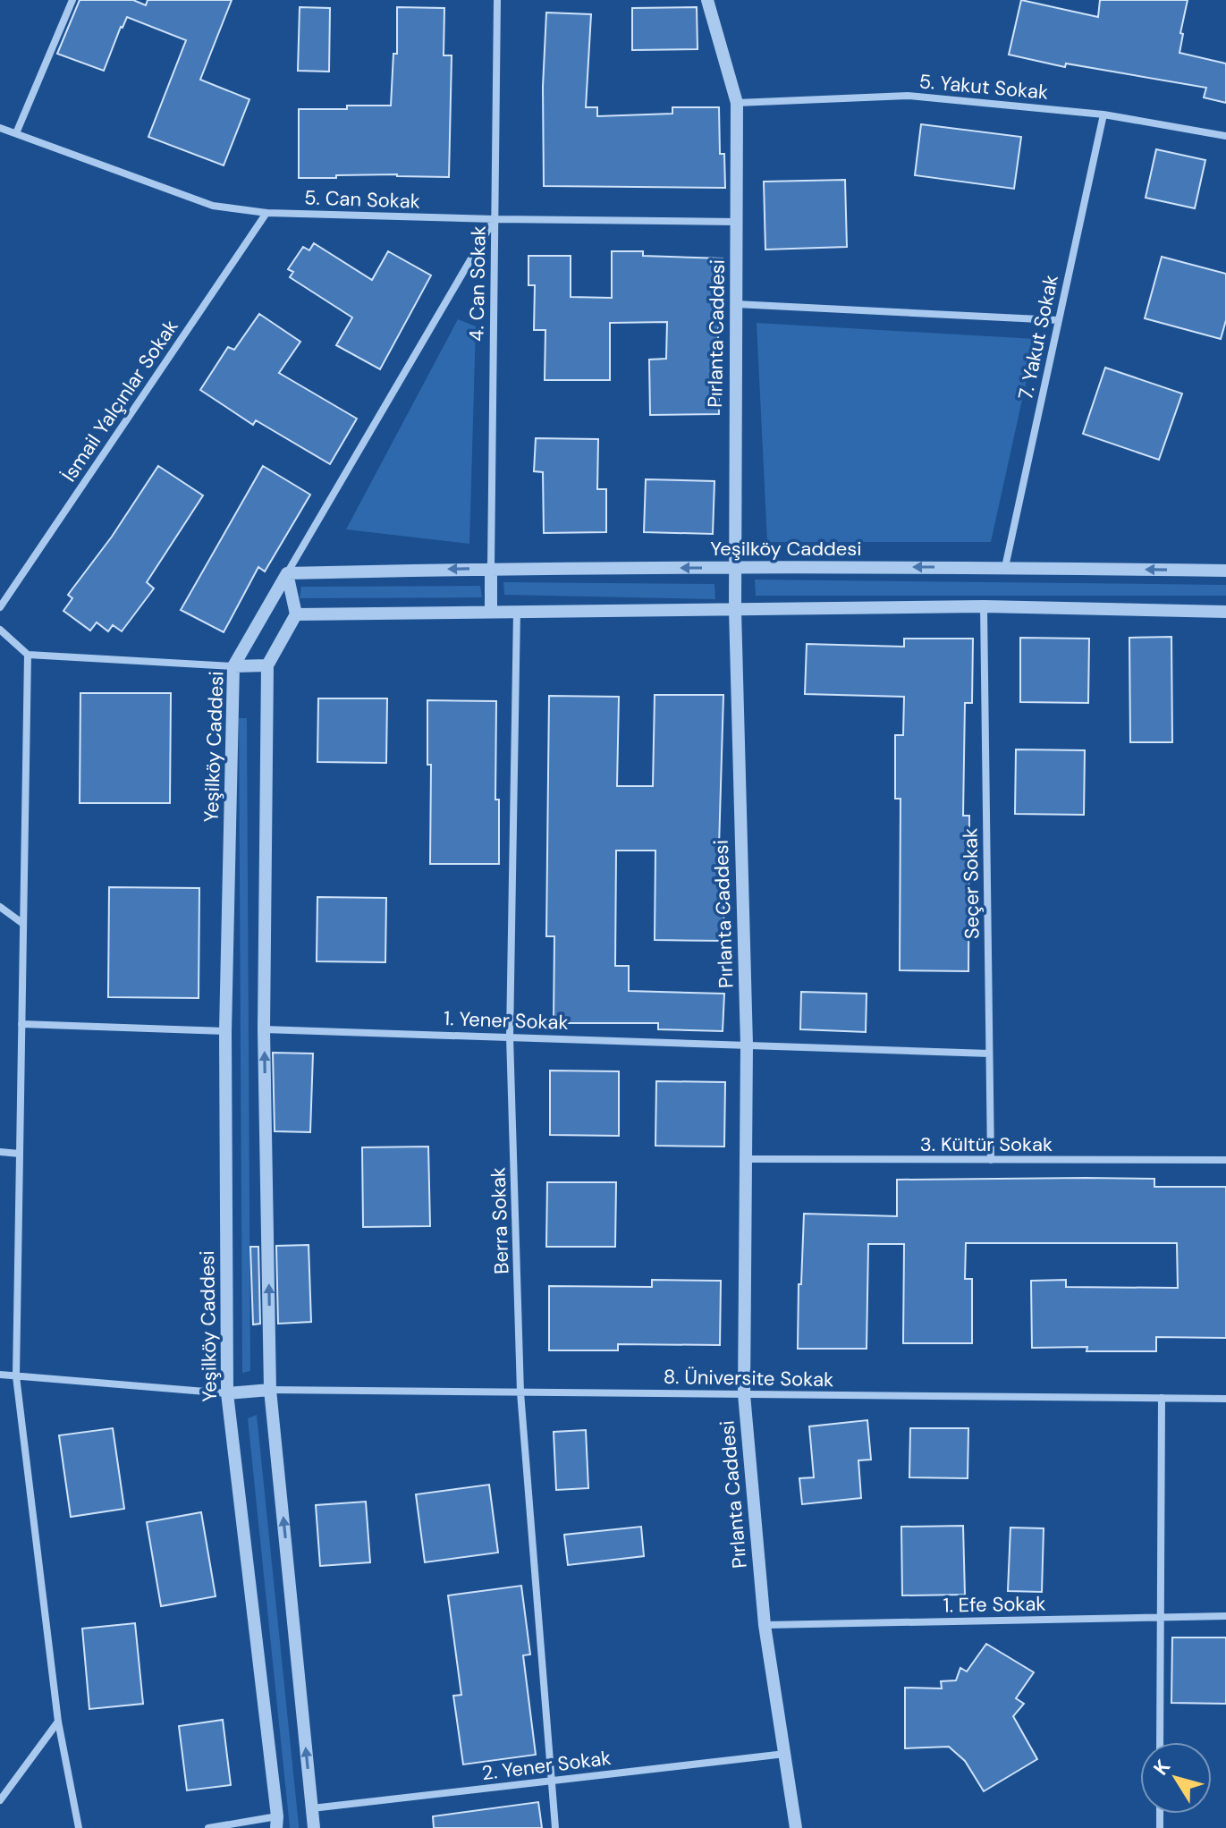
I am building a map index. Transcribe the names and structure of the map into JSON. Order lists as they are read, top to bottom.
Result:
{
  "streets": {
    "street": [
      "5. Yakut Sokak",
      "5. Can Sokak",
      "4. Can Sokak",
      "Pırlanta Caddesi",
      "7. Yakut Sokak",
      "İsmail Yalçınlar Sokak",
      "Yeşilköy Caddesi",
      "Seçer Sokak",
      "1. Yener Sokak",
      "3. Kültür Sokak",
      "Berra Sokak",
      "8. Üniversite Sokak",
      "1. Efe Sokak",
      "2. Yener Sokak"
    ]
  },
  "crossings": [
    ["5. Yakut Sokak", "Pırlanta Caddesi"],
    ["5. Yakut Sokak", "7. Yakut Sokak"],
    ["5. Can Sokak", "4. Can Sokak"],
    ["5. Can Sokak", "Pırlanta Caddesi"],
    ["5. Can Sokak", "İsmail Yalçınlar Sokak"],
    ["4. Can Sokak", "Yeşilköy Caddesi"],
    ["Pırlanta Caddesi", "Yeşilköy Caddesi"],
    ["Pırlanta Caddesi", "1. Yener Sokak"],
    ["Pırlanta Caddesi", "3. Kültür Sokak"],
    ["Pırlanta Caddesi", "8. Üniversite Sokak"],
    ["Pırlanta Caddesi", "1. Efe Sokak"],
    ["Pırlanta Caddesi", "2. Yener Sokak"],
    ["7. Yakut Sokak", "Yeşilköy Caddesi"],
    ["Seçer Sokak", "1. Yener Sokak"],
    ["Seçer Sokak", "3. Kültür Sokak"],
    ["1. Yener Sokak", "Berra Sokak"],
    ["Berra Sokak", "8. Üniversite Sokak"],
    ["Berra Sokak", "2. Yener Sokak"]
  ],
  "north": "top left"
}
